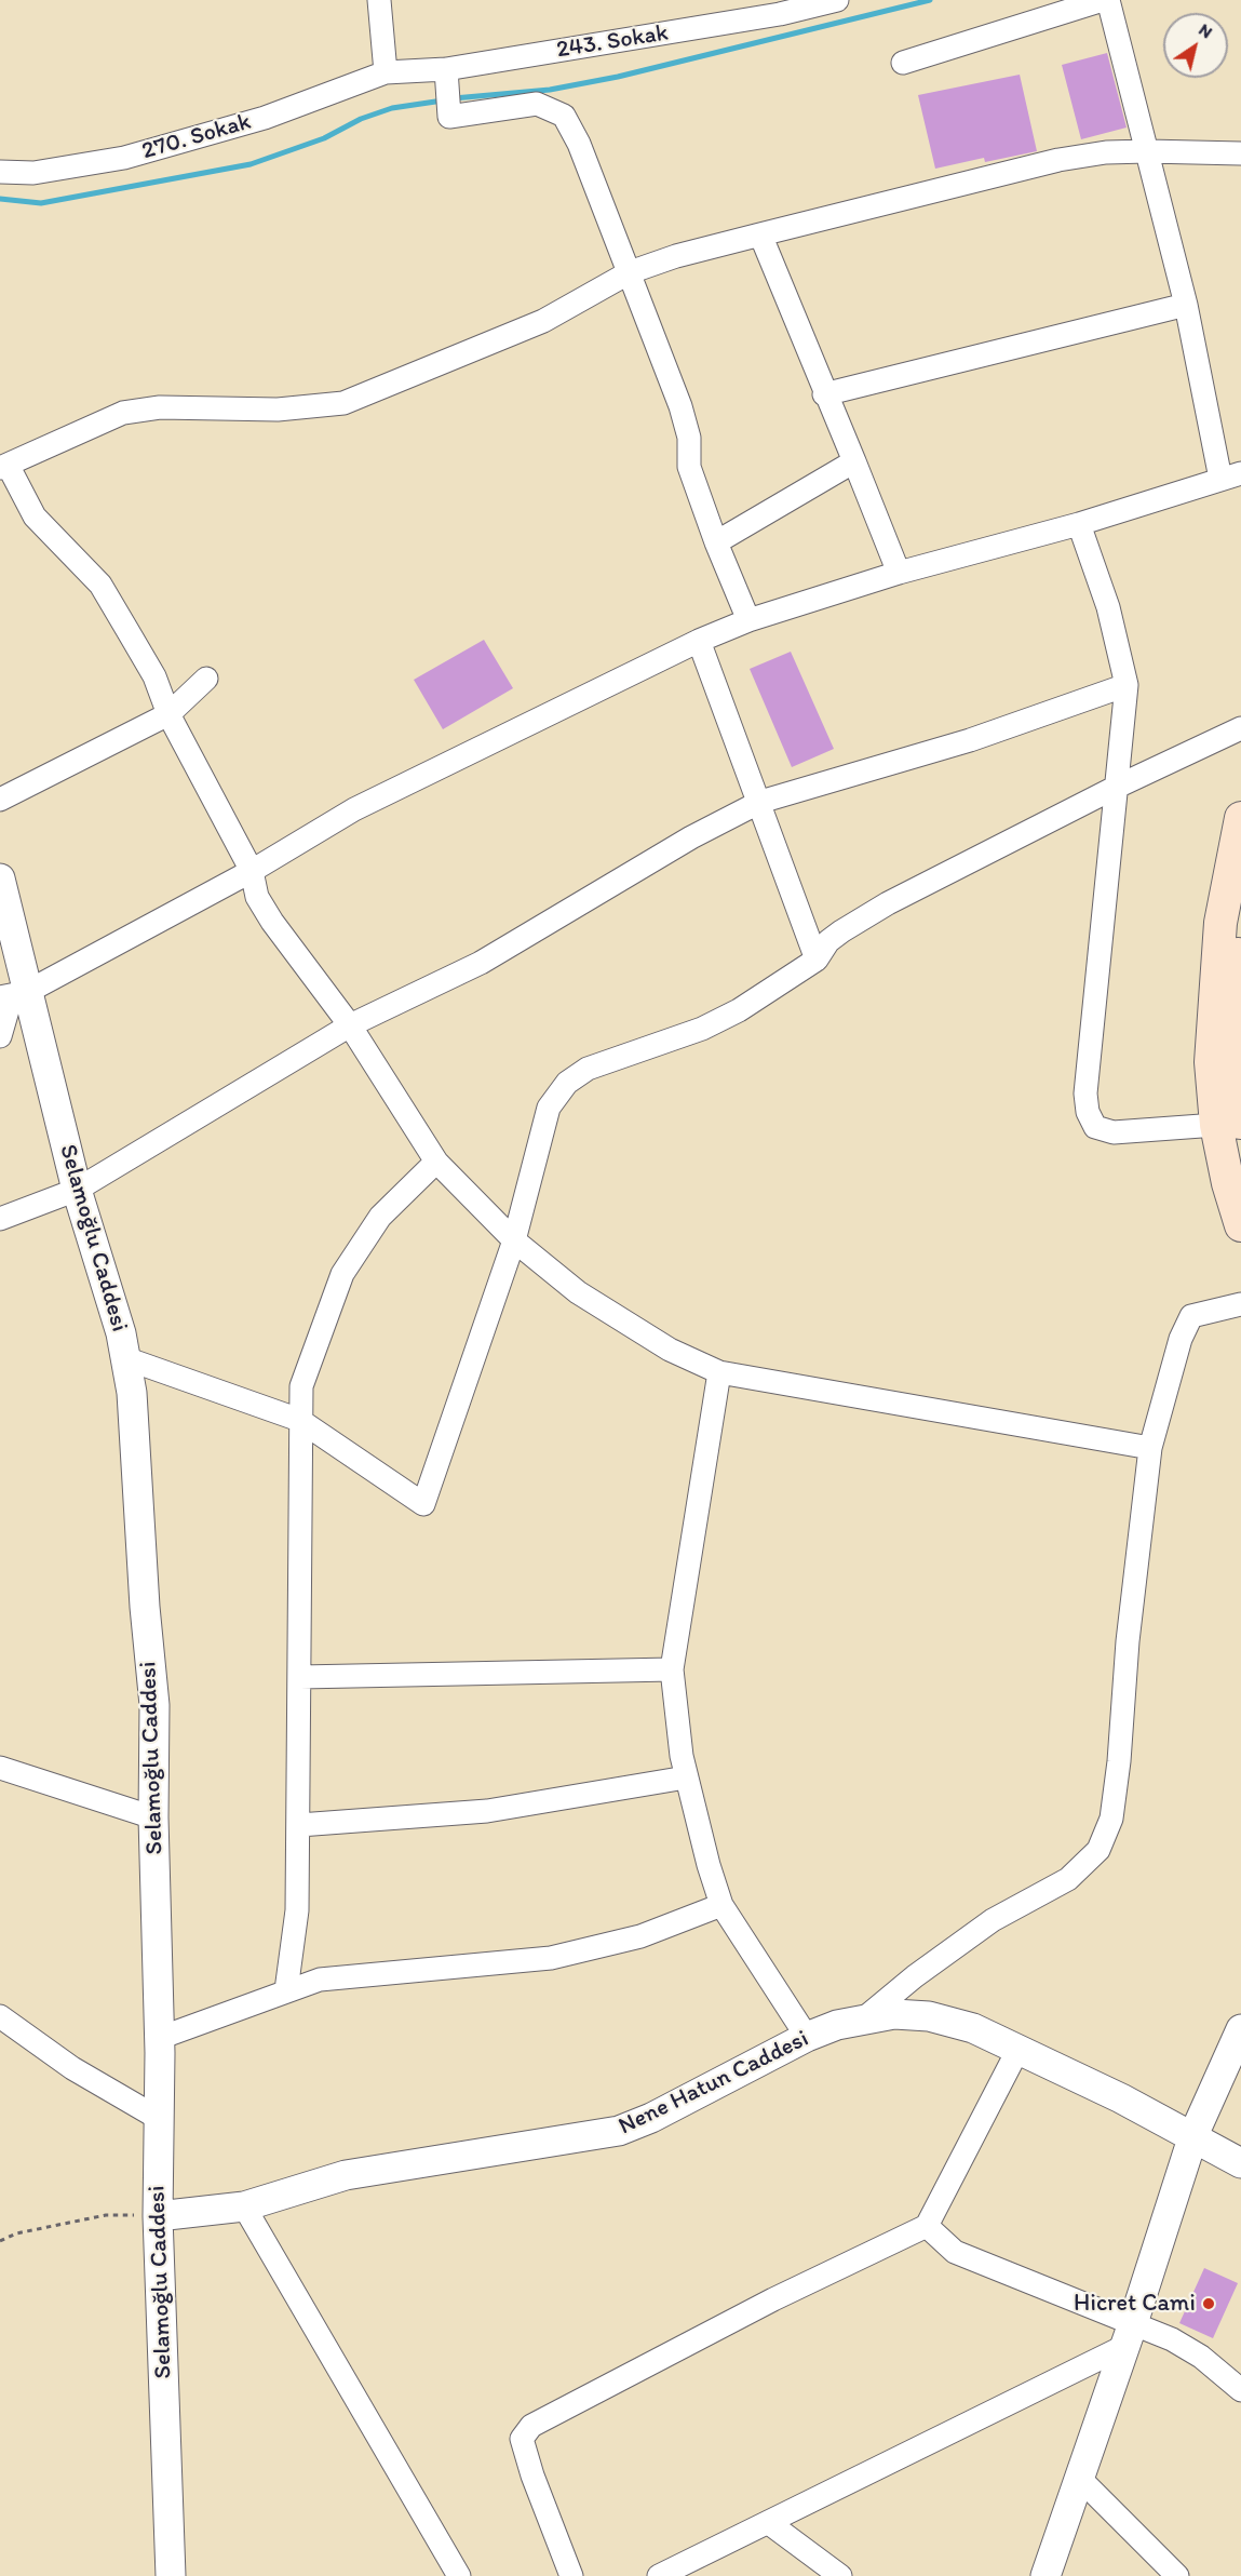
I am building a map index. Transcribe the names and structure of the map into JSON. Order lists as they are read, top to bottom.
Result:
{
  "streets": {
    "street": [
      "243. Sokak",
      "270. Sokak",
      "Selamoğlu Caddesi",
      "Nene Hatun Caddesi"
    ]
  },
  "crossings": [
    ["243. Sokak", "270. Sokak"],
    ["Selamoğlu Caddesi", "Nene Hatun Caddesi"]
  ],
  "places": ["Hicret Cami"],
  "north": "top right"
}
